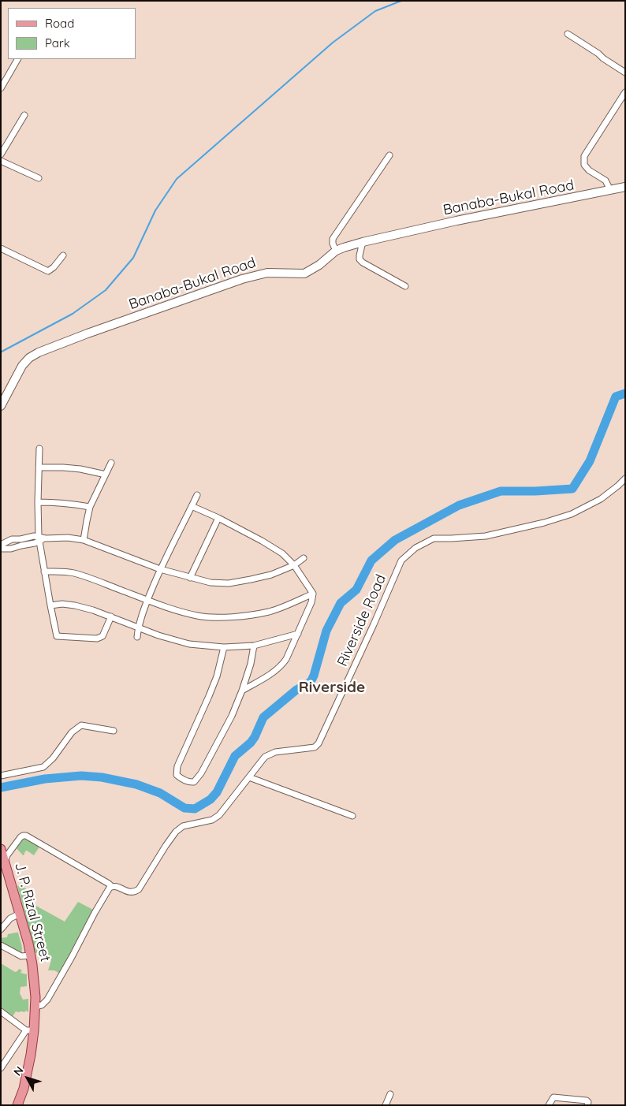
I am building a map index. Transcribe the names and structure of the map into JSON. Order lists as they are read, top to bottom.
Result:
{
  "streets": {
    "main road": ["J. P. Rizal Street"],
    "street": ["Banaba-Bukal Road", "Riverside Road"]
  },
  "crossings": [
    ["Riverside Road", "J. P. Rizal Street"]
  ],
  "districts": ["Riverside"],
  "legend": ["Road", "Park"],
  "north": "top left"
}
